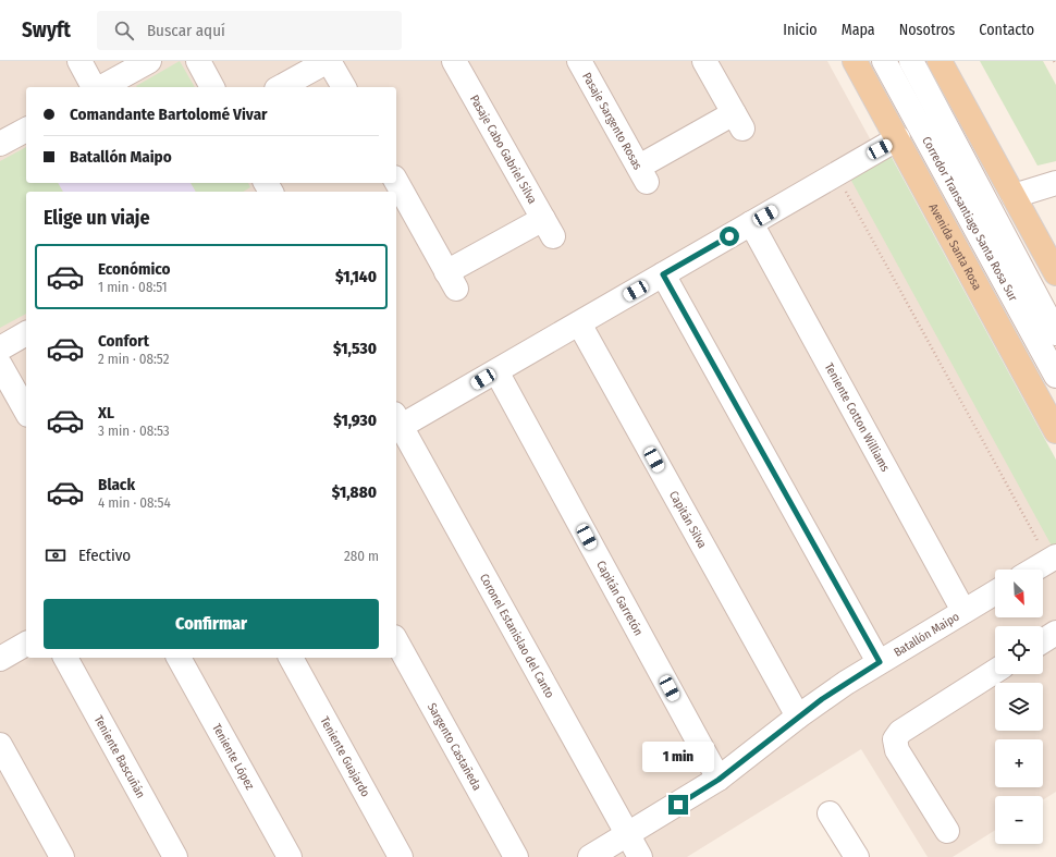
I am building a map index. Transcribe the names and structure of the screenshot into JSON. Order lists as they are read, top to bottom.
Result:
{
  "streets": {
    "main road": ["Avenida Santa Rosa"],
    "street": [
      "Pasaje Sargento Rosas",
      "Pasaje Cabo Gabriel Silva",
      "Corredor Transantiago Santa Rosa Sur",
      "Teniente Cotton Williams",
      "Capitán Silva",
      "Capitán Garretón",
      "Batallón Maipo",
      "Coronel Estanislao del Canto",
      "Sargento Castañeda",
      "Teniente Bascuñán",
      "Teniente López",
      "Teniente Guajardo"
    ]
  },
  "crossings": [
    ["Teniente Cotton Williams", "Batallón Maipo"],
    ["Capitán Silva", "Batallón Maipo"],
    ["Capitán Garretón", "Batallón Maipo"],
    ["Batallón Maipo", "Coronel Estanislao del Canto"]
  ],
  "north": "bottom right",
  "page": {
    "header": "Swyft",
    "search": "Buscar aquí",
    "nav": [
      "Inicio",
      "Mapa",
      "Nosotros",
      "Contacto"
    ],
    "banner": ["Comandante Bartolomé Vivar", "Batallón Maipo"],
    "heading": "Elige un viaje",
    "list": [
      {
        "name": "Económico",
        "note": "1 min · 08:51",
        "value": "$1,140"
      },
      {
        "name": "Confort",
        "note": "2 min · 08:52",
        "value": "$1,530"
      },
      {
        "name": "XL",
        "note": "3 min · 08:53",
        "value": "$1,930"
      },
      {
        "name": "Black",
        "note": "4 min · 08:54",
        "value": "$1,880"
      }
    ],
    "pay": ["Efectivo", "280 m"],
    "map_buttons": ["+", "−"],
    "buttons": "Confirmar",
    "bubble": "1 min"
  }
}
